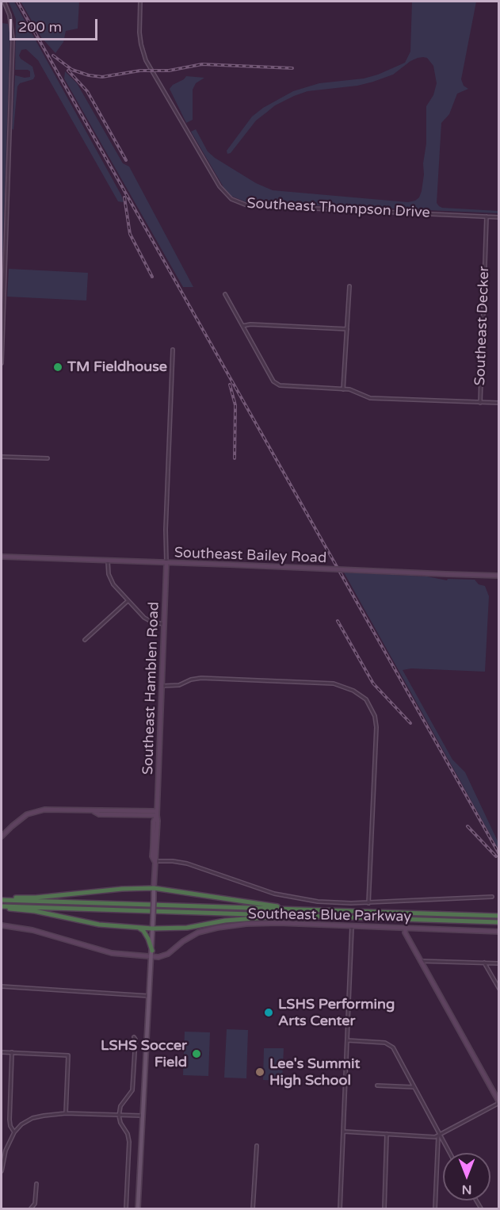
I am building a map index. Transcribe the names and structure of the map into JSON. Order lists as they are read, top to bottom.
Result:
{
  "streets": {
    "street": [
      "Southeast Thompson Drive",
      "Southeast Decker",
      "Southeast Bailey Road",
      "Southeast Hamblen Road",
      "Southeast Blue Parkway"
    ]
  },
  "crossings": [
    ["Southeast Thompson Drive", "Southeast Decker"],
    ["Southeast Bailey Road", "Southeast Hamblen Road"]
  ],
  "places": [
    "TM Fieldhouse",
    "LSHS Performing Arts Center",
    "LSHS Soccer Field",
    "Lee's Summit High School"
  ],
  "scale_bar": "200 m",
  "north": "bottom"
}
